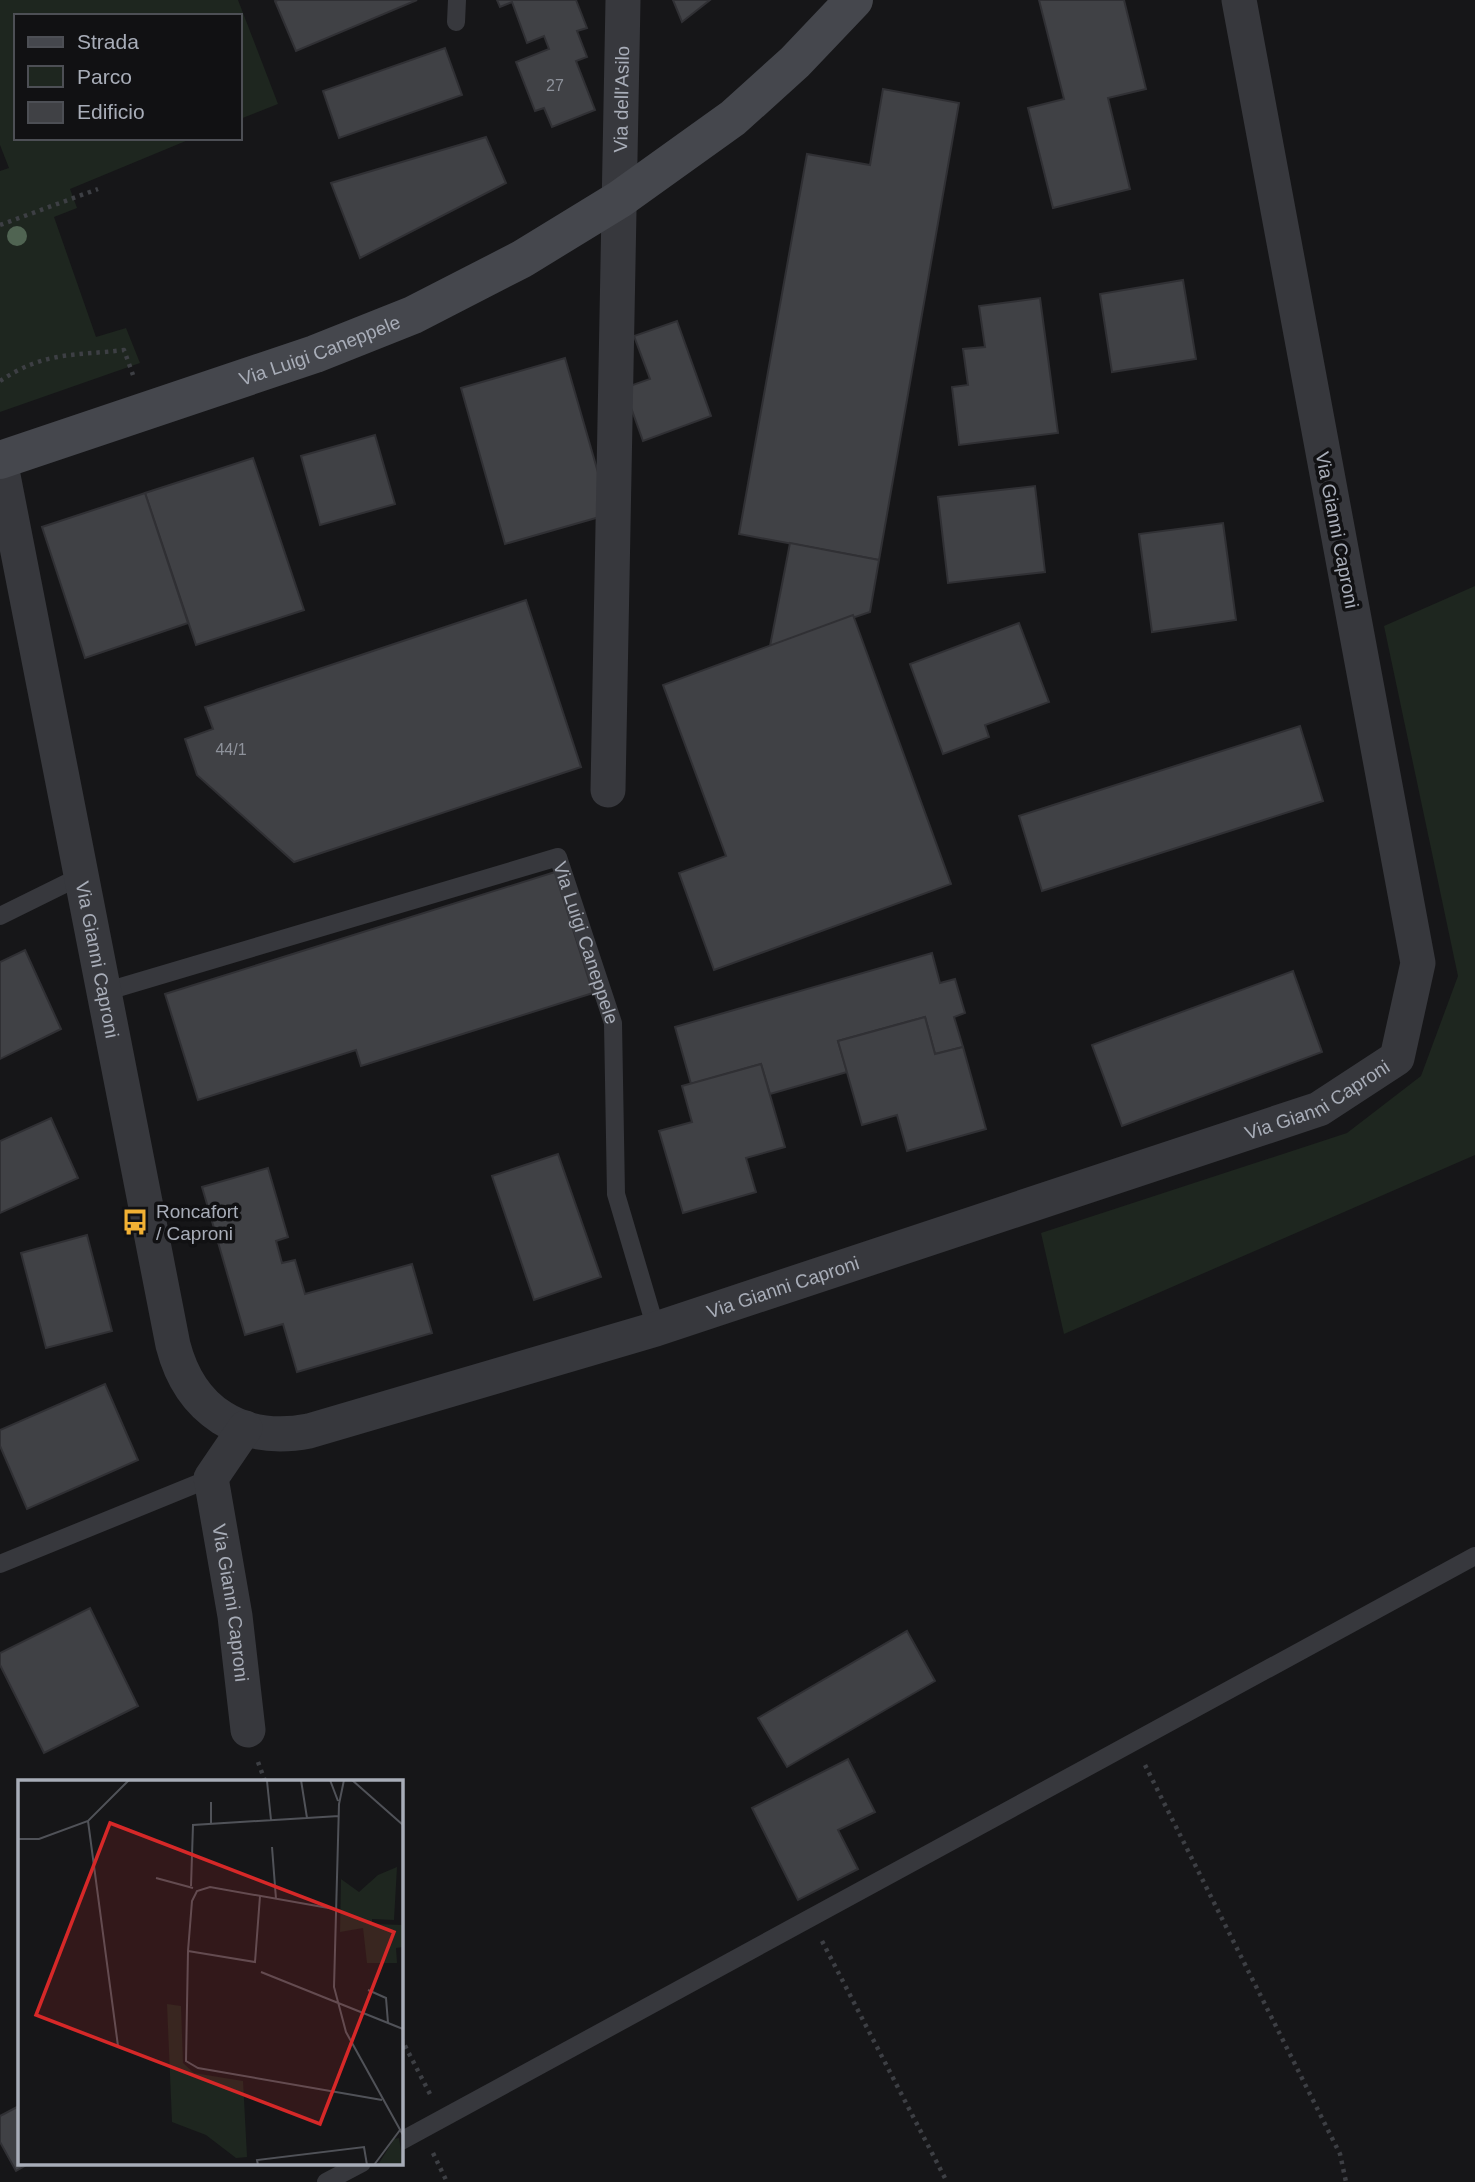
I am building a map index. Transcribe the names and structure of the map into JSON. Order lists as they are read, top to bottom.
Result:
{
  "streets": {
    "street": ["Via dell'Asilo", "Via Luigi Caneppele", "Via Gianni Caproni"]
  },
  "crossings": [
    ["Via dell'Asilo", "Via Luigi Caneppele"],
    ["Via Luigi Caneppele", "Via Gianni Caproni"]
  ],
  "places": {
    "bus stop": ["Roncafort / Caproni"]
  },
  "house_numbers": ["27", "44/1"],
  "legend": ["Strada", "Parco", "Edificio"]
}
